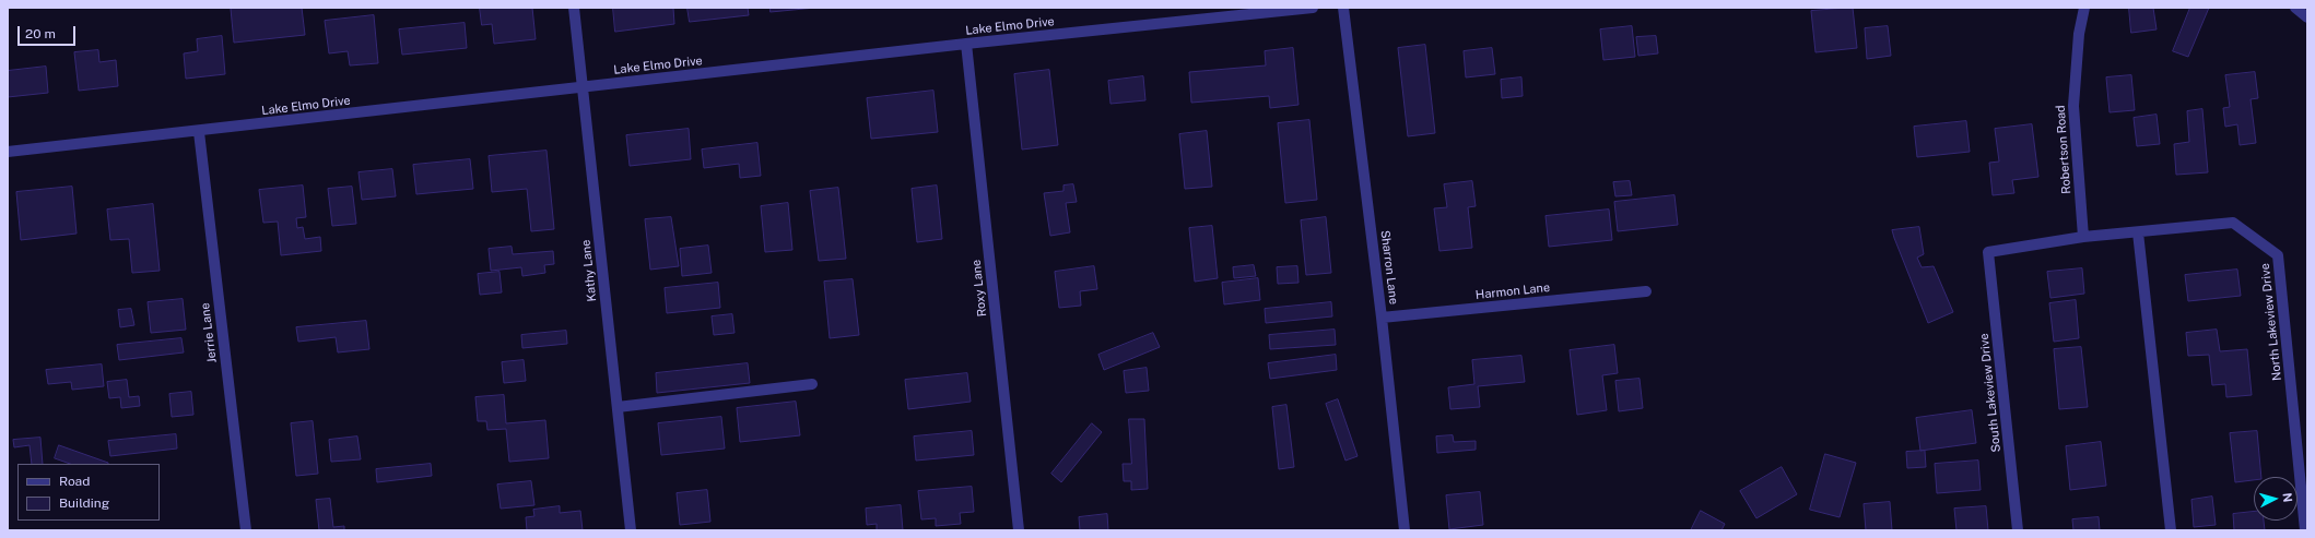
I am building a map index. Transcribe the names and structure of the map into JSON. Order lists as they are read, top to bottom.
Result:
{
  "streets": {
    "street": [
      "Lake Elmo Drive",
      "Robertson Road",
      "Sharron Lane",
      "Kathy Lane",
      "Roxy Lane",
      "Harmon Lane",
      "North Lakeview Drive",
      "Jerrie Lane",
      "South Lakeview Drive"
    ]
  },
  "crossings": [
    ["Lake Elmo Drive", "Kathy Lane"],
    ["Lake Elmo Drive", "Roxy Lane"],
    ["Lake Elmo Drive", "Jerrie Lane"],
    ["Robertson Road", "North Lakeview Drive"],
    ["Sharron Lane", "Harmon Lane"],
    ["North Lakeview Drive", "South Lakeview Drive"]
  ],
  "legend": ["Road", "Building"],
  "scale_bar": "20 m",
  "north": "right"
}
